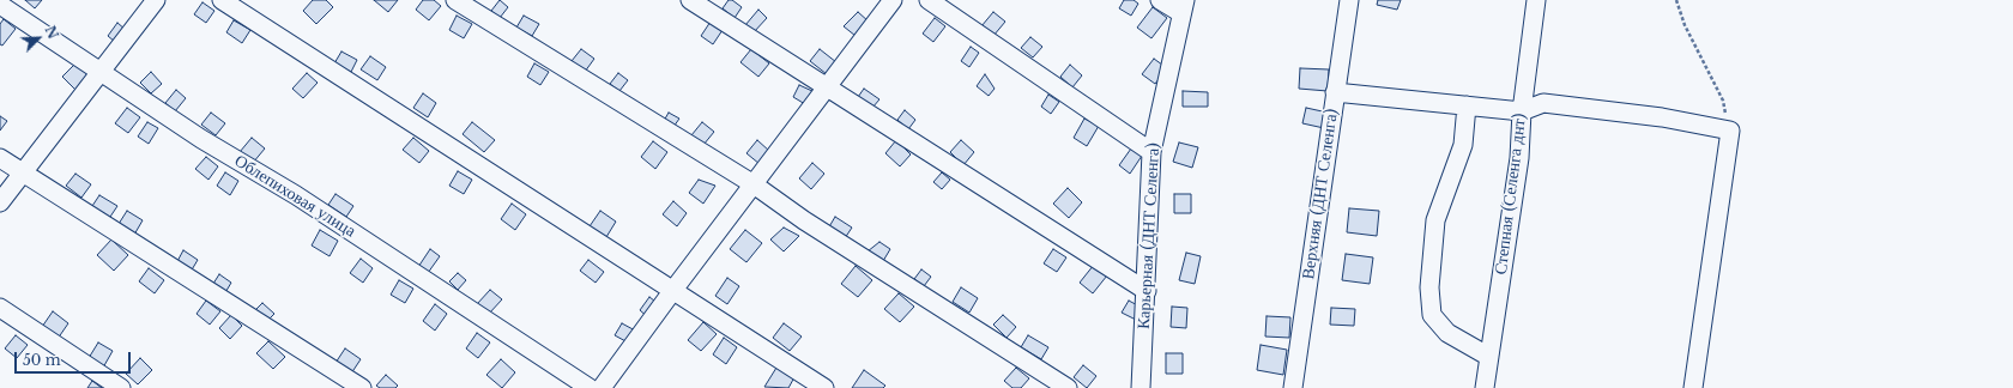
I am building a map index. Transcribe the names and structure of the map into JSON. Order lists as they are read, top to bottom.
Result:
{
  "streets": {
    "street": [
      "Верхняя (ДНТ Селенга)",
      "Степная (Селенга днт)",
      "Облепиховая улица",
      "Карьерная (ДНТ Селенга)"
    ]
  },
  "scale_bar": "50 m",
  "north": "top right"
}
